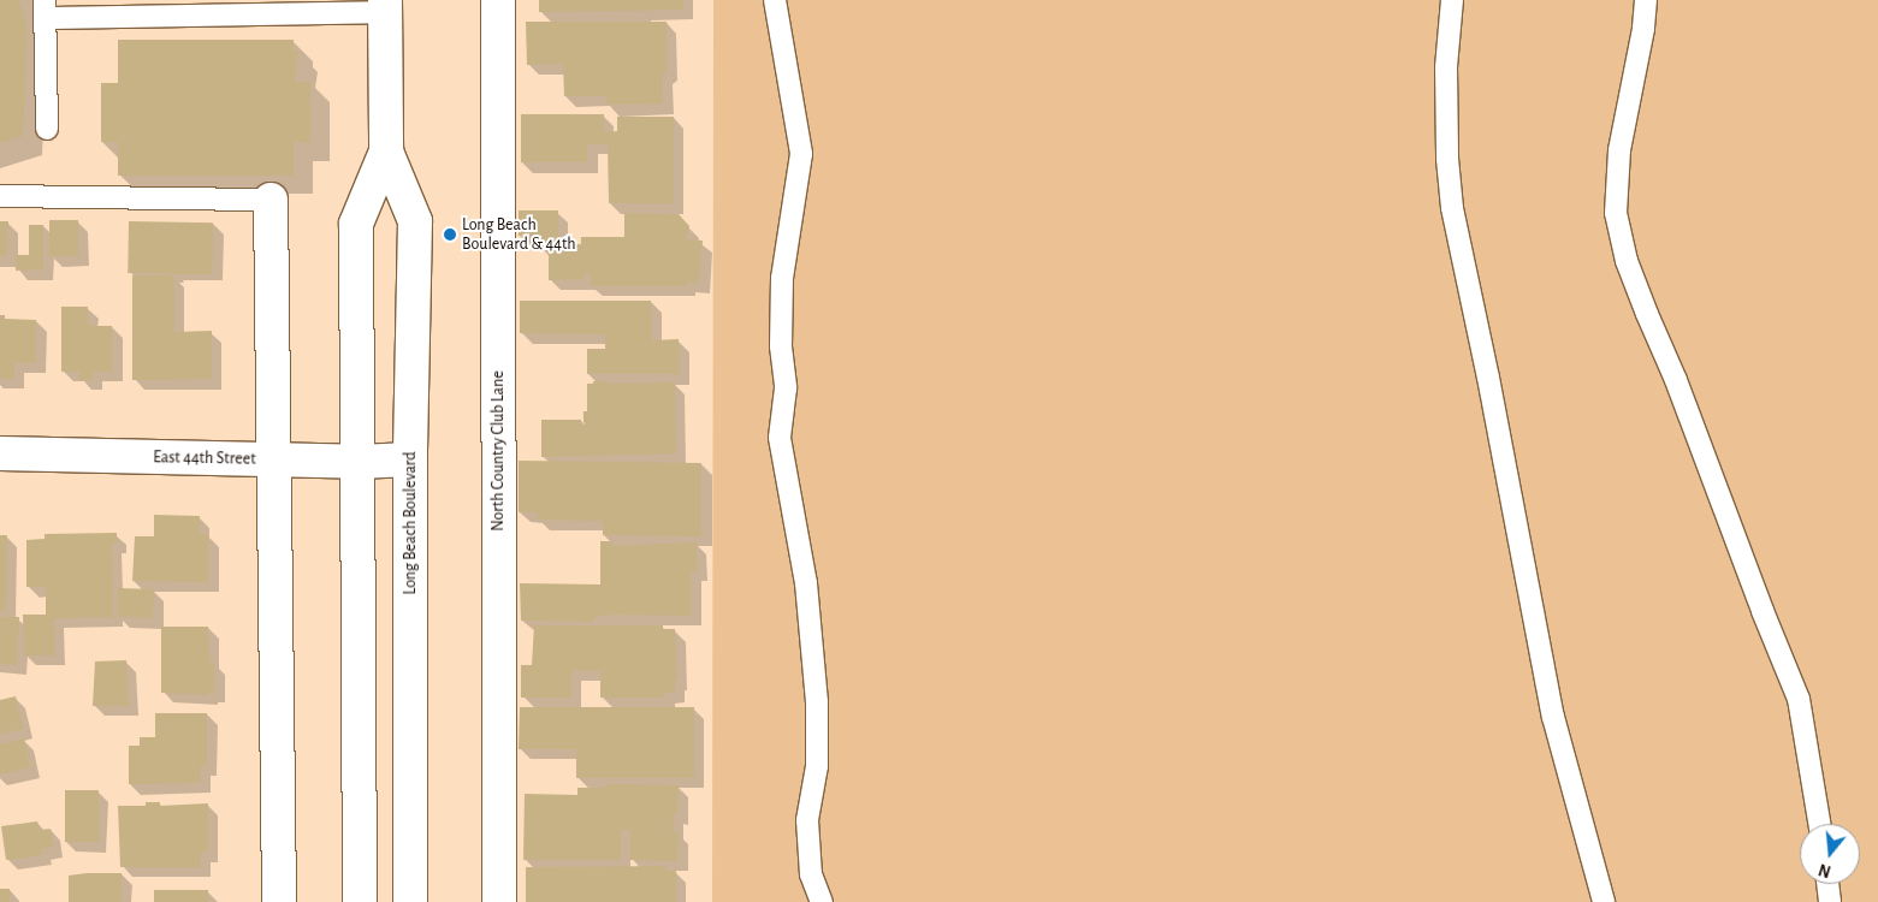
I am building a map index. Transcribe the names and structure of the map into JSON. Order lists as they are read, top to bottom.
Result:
{
  "streets": {
    "street": ["North Country Club Lane", "East 44th Street", "Long Beach Boulevard"]
  },
  "crossings": [
    ["East 44th Street", "Long Beach Boulevard"]
  ],
  "places": ["Long Beach Boulevard & 44th"],
  "north": "bottom"
}
